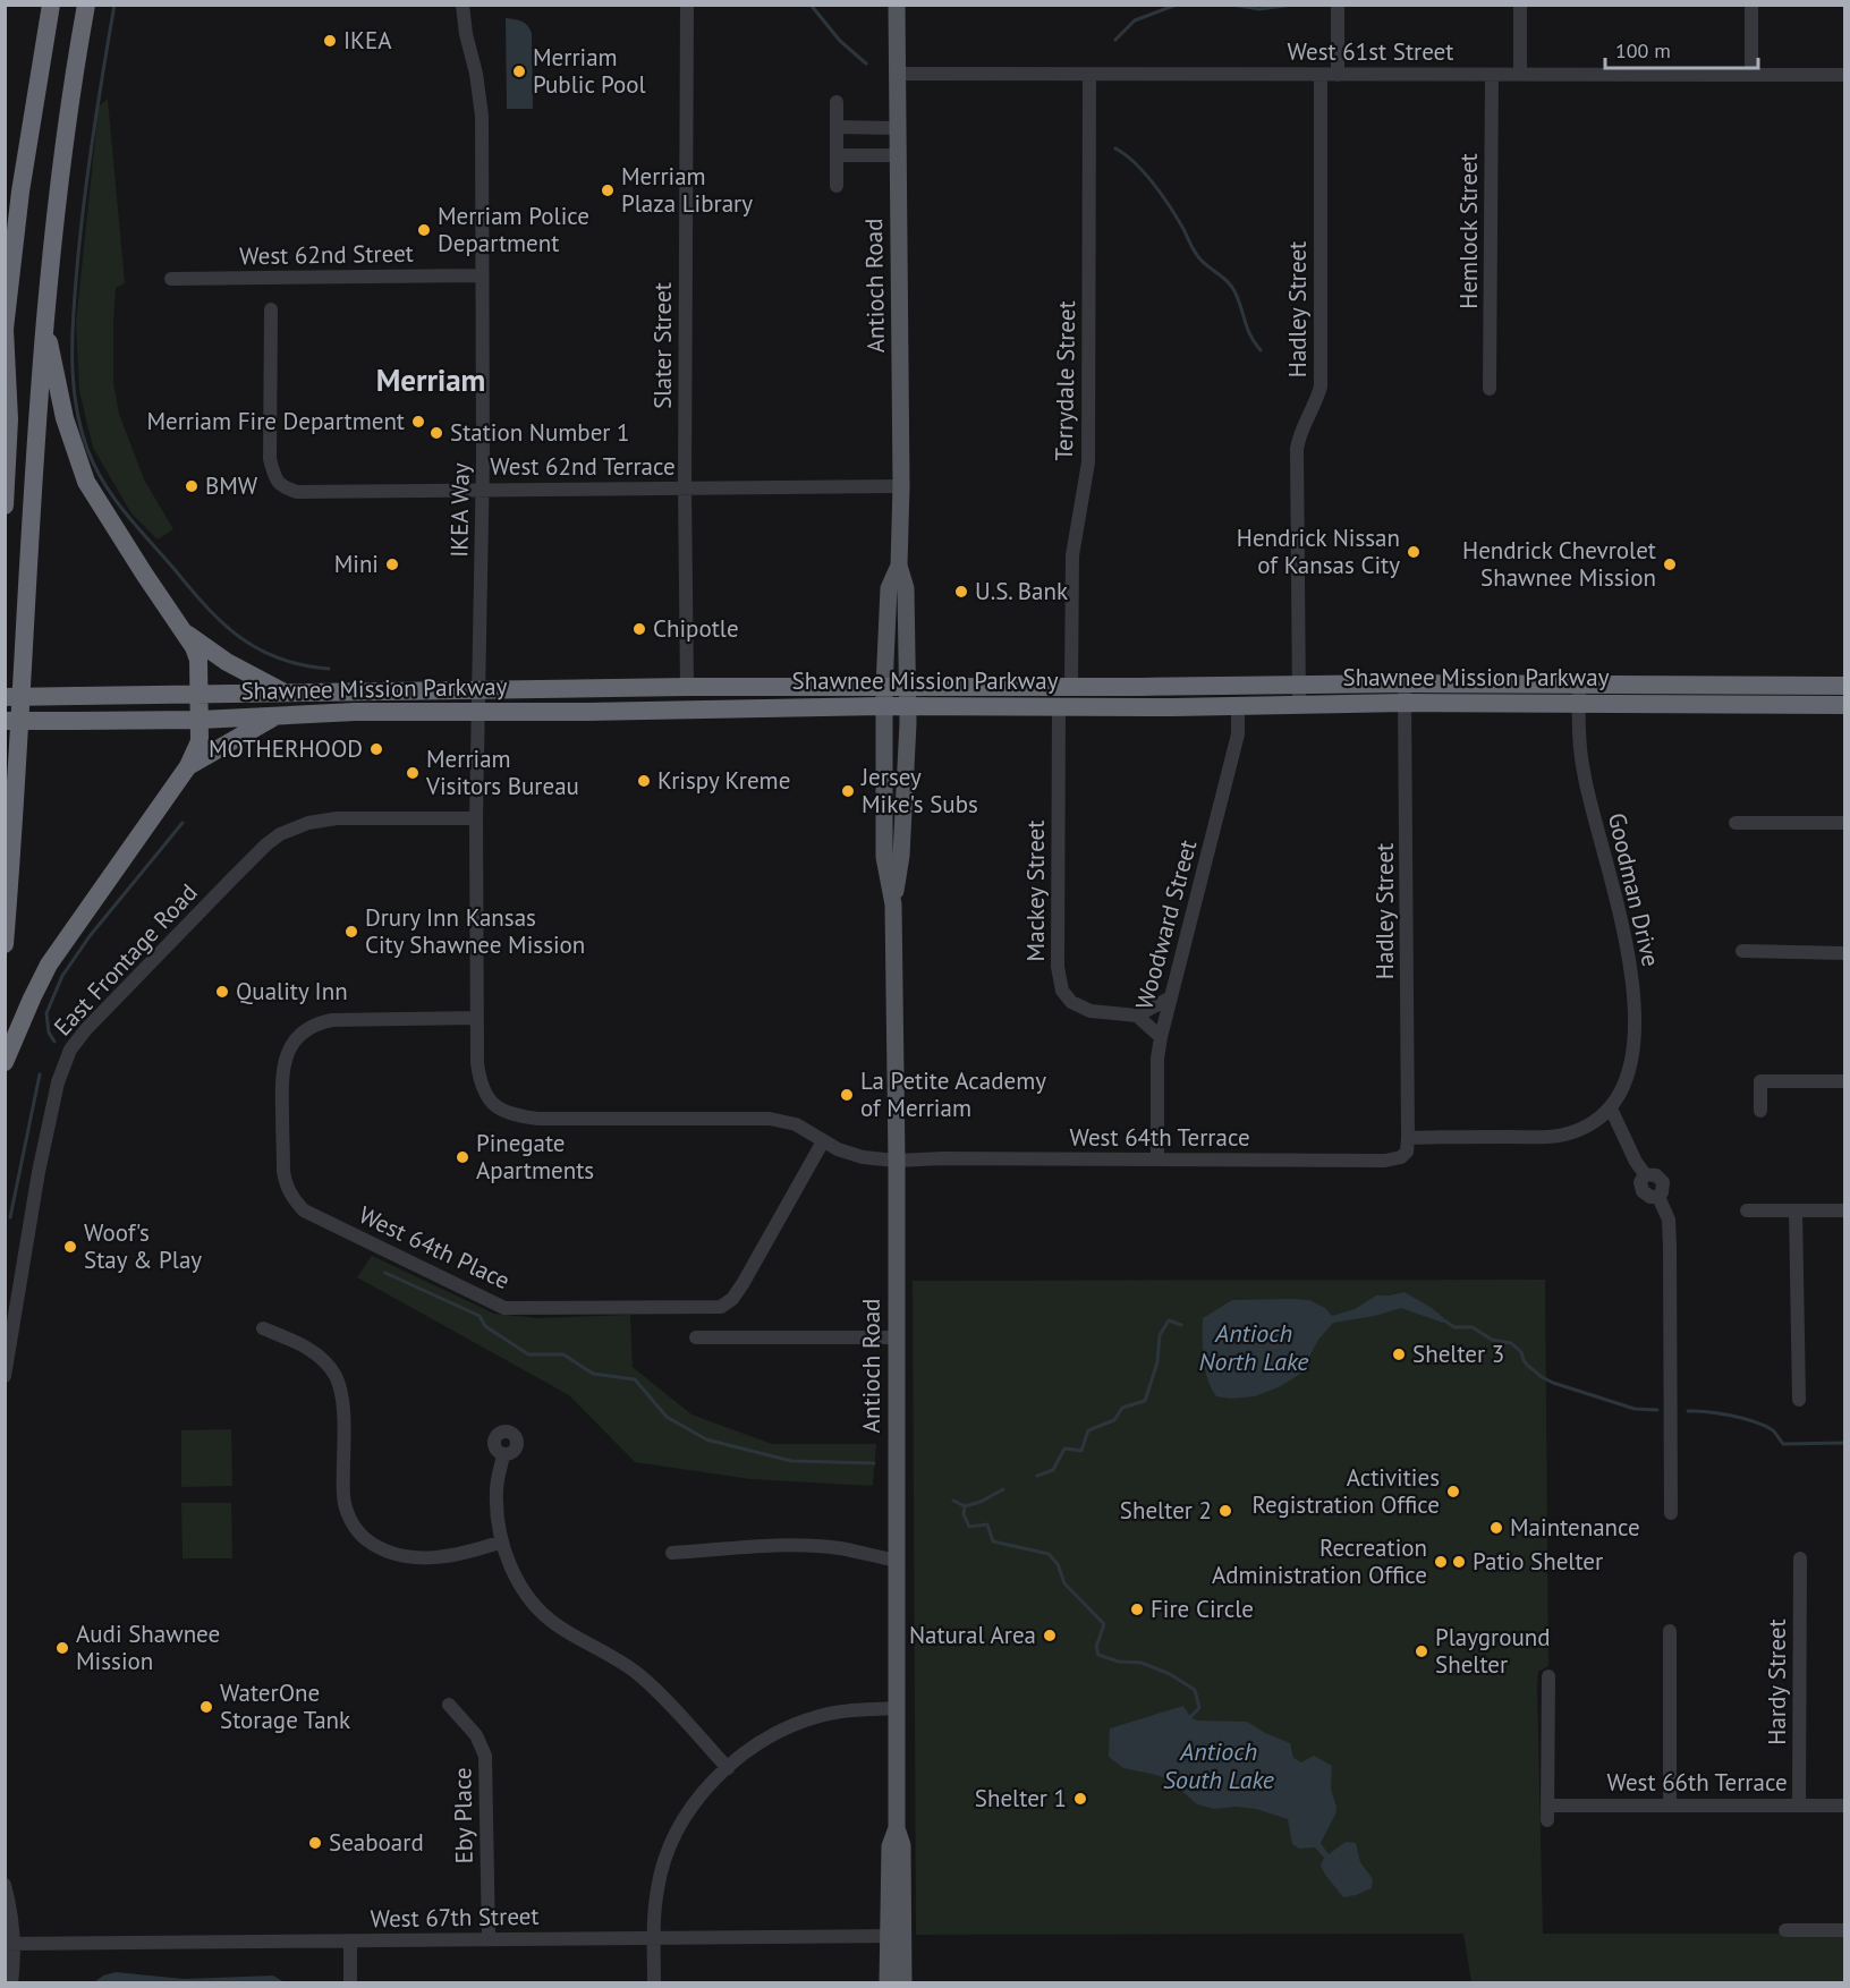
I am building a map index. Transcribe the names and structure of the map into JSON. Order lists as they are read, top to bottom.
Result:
{
  "streets": {
    "highway": ["Shawnee Mission Parkway"],
    "main road": ["Antioch Road"],
    "street": [
      "West 61st Street",
      "Hemlock Street",
      "West 62nd Street",
      "Hadley Street",
      "Slater Street",
      "Terrydale Street",
      "West 62nd Terrace",
      "IKEA Way",
      "Goodman Drive",
      "Mackey Street",
      "Woodward Street",
      "East Frontage Road",
      "West 64th Terrace",
      "West 64th Place",
      "Hardy Street",
      "West 66th Terrace",
      "Eby Place",
      "West 67th Street"
    ]
  },
  "crossings": [
    ["West 61st Street", "Hemlock Street"],
    ["West 61st Street", "Antioch Road"],
    ["West 61st Street", "Hadley Street"],
    ["West 61st Street", "Terrydale Street"],
    ["West 62nd Street", "IKEA Way"],
    ["Antioch Road", "West 62nd Terrace"],
    ["Antioch Road", "Shawnee Mission Parkway"],
    ["Antioch Road", "West 64th Terrace"],
    ["Antioch Road", "West 67th Street"],
    ["Hadley Street", "Shawnee Mission Parkway"],
    ["Hadley Street", "West 64th Terrace"],
    ["Slater Street", "West 62nd Terrace"],
    ["Slater Street", "Shawnee Mission Parkway"],
    ["Terrydale Street", "Shawnee Mission Parkway"],
    ["West 62nd Terrace", "IKEA Way"],
    ["IKEA Way", "Shawnee Mission Parkway"],
    ["IKEA Way", "East Frontage Road"],
    ["IKEA Way", "West 64th Terrace"],
    ["IKEA Way", "West 64th Place"],
    ["Shawnee Mission Parkway", "Goodman Drive"],
    ["Shawnee Mission Parkway", "Mackey Street"],
    ["Shawnee Mission Parkway", "Woodward Street"],
    ["Woodward Street", "West 64th Terrace"],
    ["West 64th Terrace", "West 64th Place"],
    ["Hardy Street", "West 66th Terrace"],
    ["Eby Place", "West 67th Street"]
  ],
  "districts": ["Merriam"],
  "water": ["Antioch North Lake", "Antioch South Lake"],
  "places": [
    "IKEA",
    "Merriam Public Pool",
    "Merriam Plaza Library",
    "Merriam Police Department",
    "Merriam Fire Department",
    "Station Number 1",
    "BMW",
    "Hendrick Nissan of Kansas City",
    "Mini",
    "Hendrick Chevrolet Shawnee Mission",
    "U.S. Bank",
    "Chipotle",
    "MOTHERHOOD",
    "Merriam Visitors Bureau",
    "Krispy Kreme",
    "Jersey Mike's Subs",
    "Drury Inn Kansas City Shawnee Mission",
    "Quality Inn",
    "La Petite Academy of Merriam",
    "Pinegate Apartments",
    "Woof's Stay & Play",
    "Shelter 3",
    "Activities Registration Office",
    "Shelter 2",
    "Maintenance",
    "Recreation Administration Office",
    "Patio Shelter",
    "Fire Circle",
    "Natural Area",
    "Audi Shawnee Mission",
    "Playground Shelter",
    "WaterOne Storage Tank",
    "Shelter 1",
    "Seaboard"
  ],
  "scale_bar": "100 m"
}
